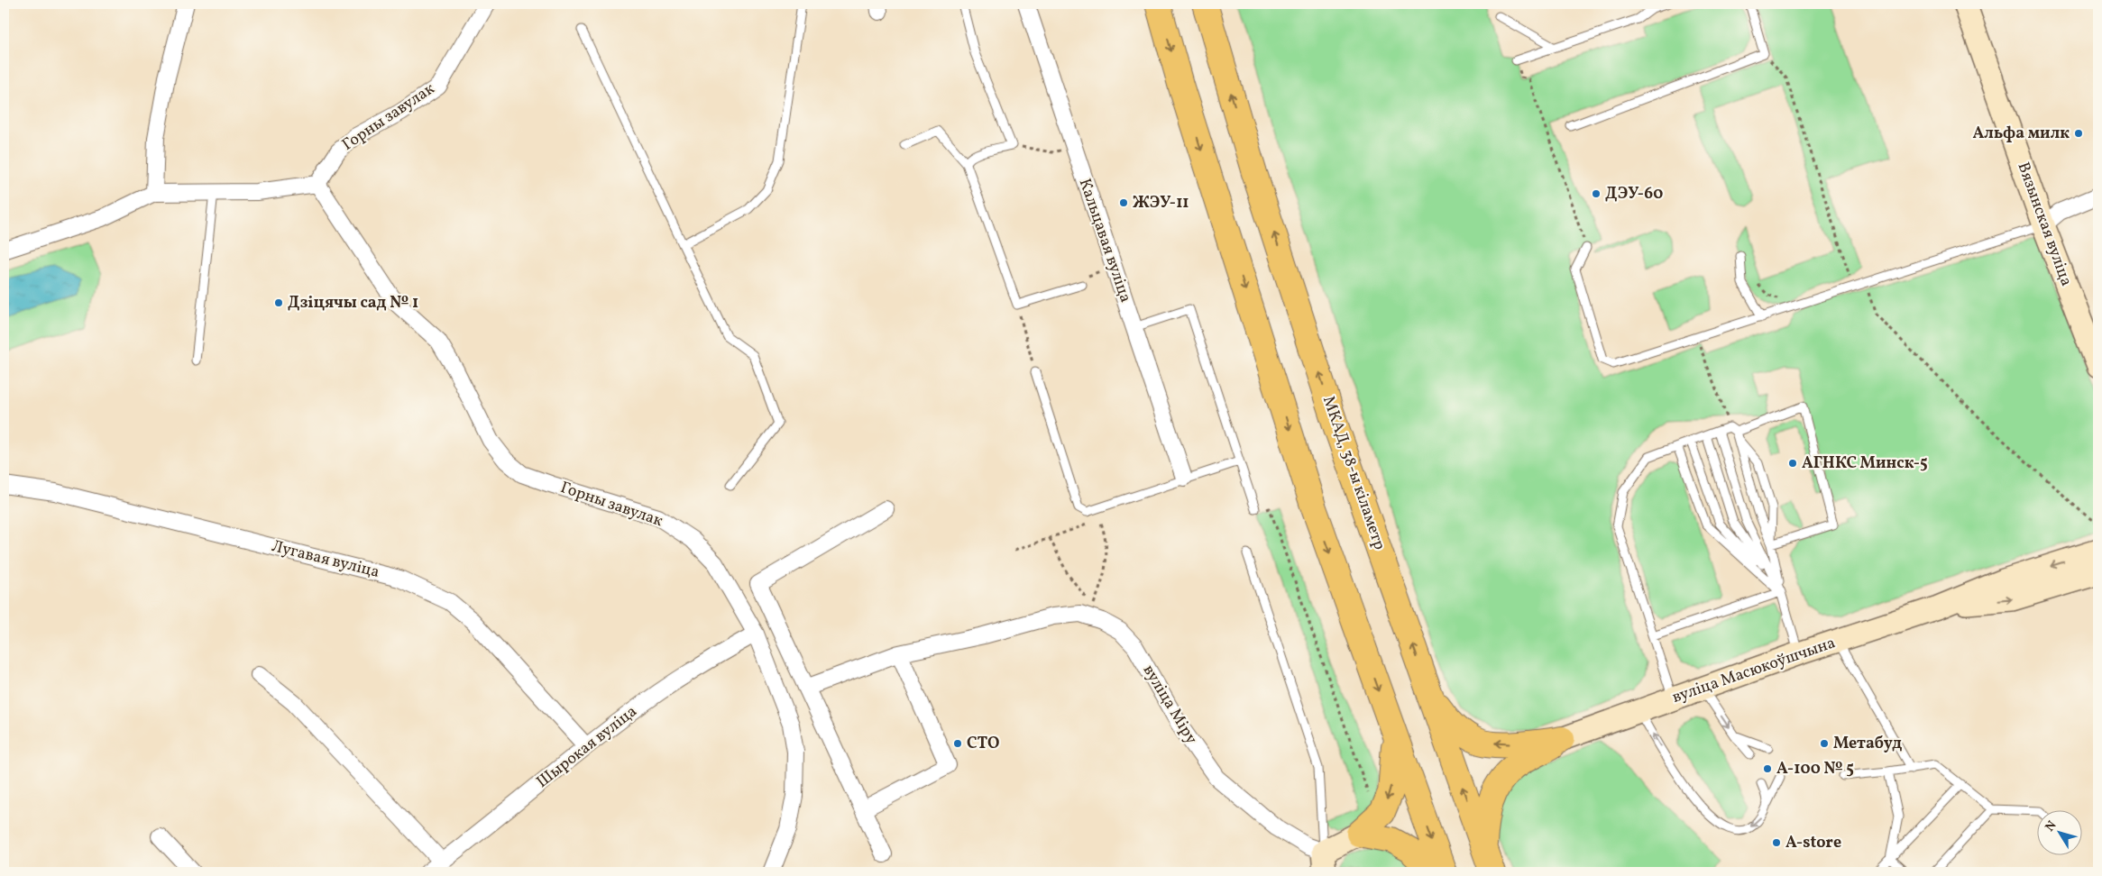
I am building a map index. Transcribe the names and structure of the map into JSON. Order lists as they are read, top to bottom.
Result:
{
  "streets": {
    "highway": ["МКАД, 38-ы кіламетр"],
    "main road": ["Вязынская вуліца", "вуліца Масюкоўшчына"],
    "street": [
      "Горны завулак",
      "Кальцавая вуліца",
      "Лугавая вуліца",
      "вуліца Міру",
      "Шырокая вуліца"
    ]
  },
  "crossings": [
    ["Горны завулак", "Шырокая вуліца"],
    ["Лугавая вуліца", "Шырокая вуліца"]
  ],
  "places": [
    "Альфа милк",
    "ДЭУ-60",
    "ЖЭУ-11",
    "Дзіцячы сад № 1",
    "АГНКС Минск-5",
    "СТО",
    "Метабуд",
    "А-100 № 5",
    "А-store"
  ],
  "north": "top left"
}
